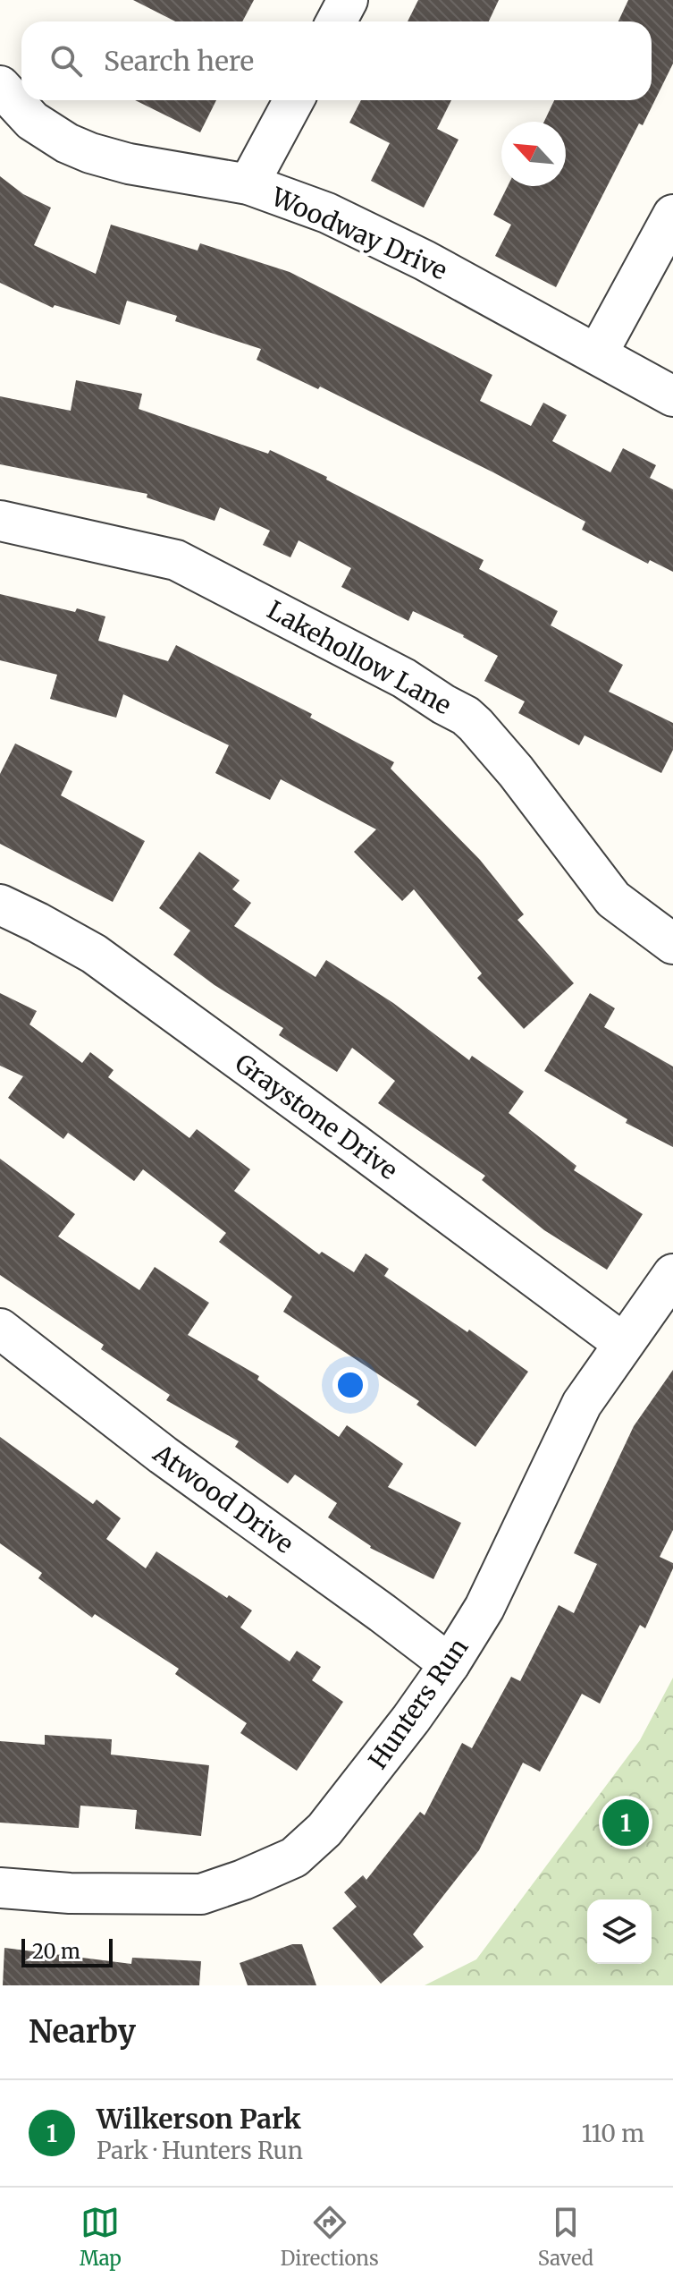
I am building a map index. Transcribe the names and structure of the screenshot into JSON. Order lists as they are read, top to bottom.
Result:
{
  "streets": {
    "street": [
      "Woodway Drive",
      "Lakehollow Lane",
      "Graystone Drive",
      "Atwood Drive",
      "Hunters Run"
    ]
  },
  "crossings": [
    ["Graystone Drive", "Hunters Run"],
    ["Atwood Drive", "Hunters Run"]
  ],
  "scale_bar": "20 m",
  "north": "top left",
  "page": {
    "search": "Search here",
    "pins": "1",
    "scale": "20 m",
    "heading": "Nearby",
    "list": [
      {
        "mark": "1",
        "name": "Wilkerson Park",
        "note": "Park · Hunters Run",
        "value": "110 m"
      }
    ],
    "nav": ["Map", "Directions", "Saved"]
  }
}
